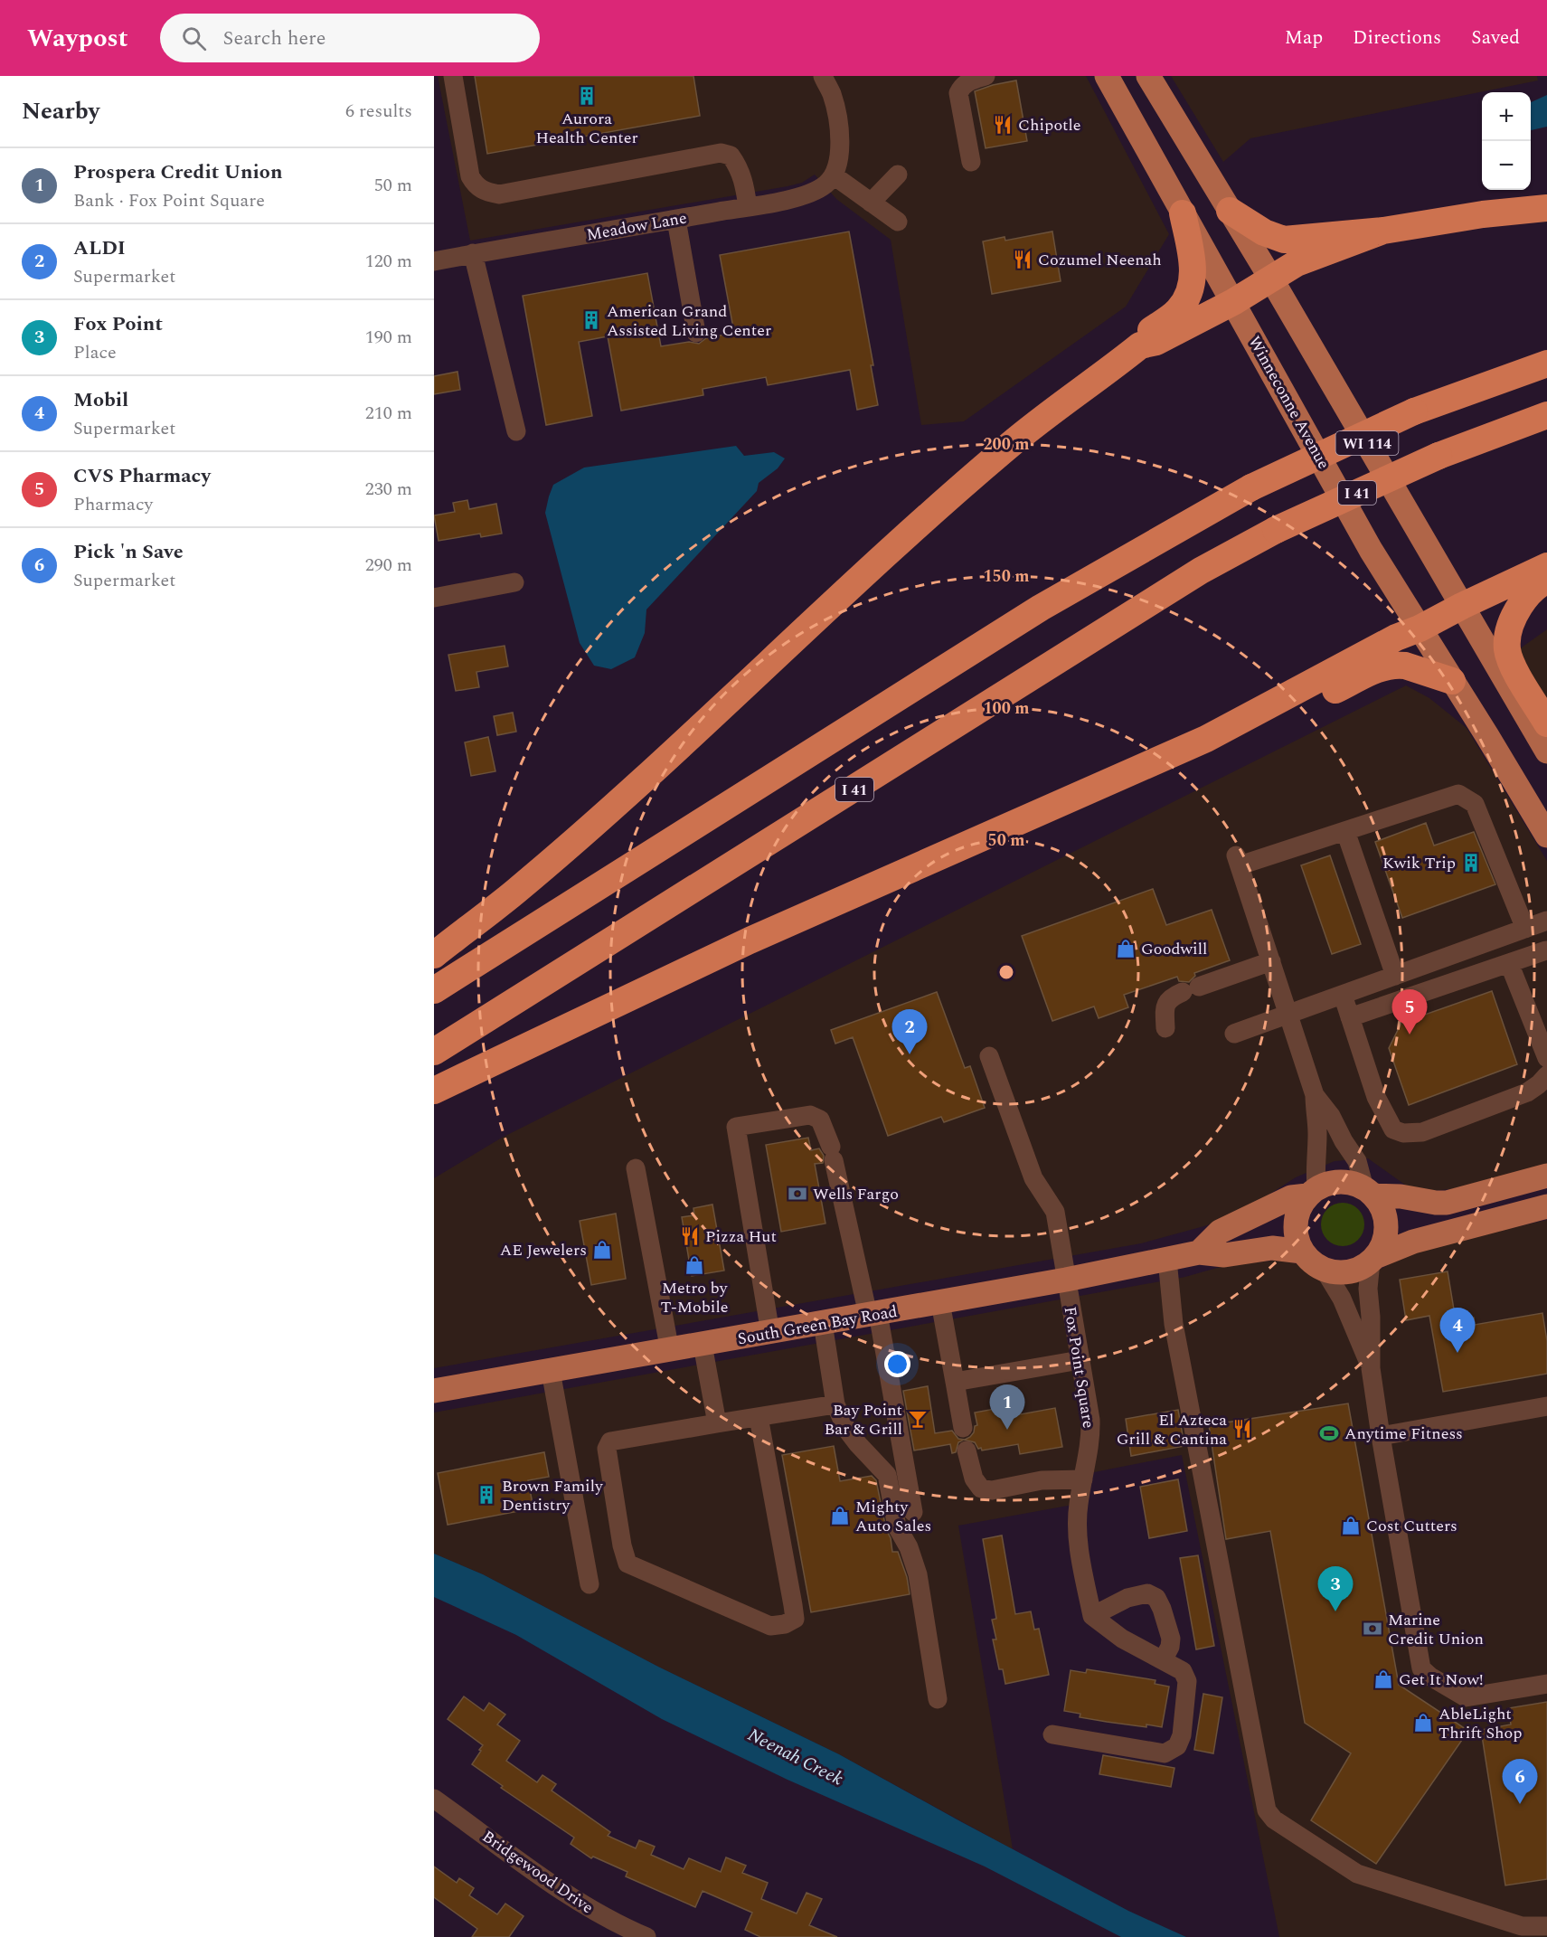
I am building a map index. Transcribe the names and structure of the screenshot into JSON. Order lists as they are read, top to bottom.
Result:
{
  "streets": {
    "highway": ["I 41"],
    "main road": ["Winneconne Avenue", "WI 114", "South Green Bay Road"],
    "street": ["Meadow Lane", "Fox Point Square", "Bridgewood Drive"]
  },
  "crossings": [
    ["South Green Bay Road", "Fox Point Square"]
  ],
  "water": ["Neenah Creek"],
  "places": {
    "building": [
      "Aurora Health Center",
      "American Grand Assisted Living Center",
      "Kwik Trip",
      "Brown Family Dentistry"
    ],
    "restaurant": [
      "Chipotle",
      "Cozumel Neenah",
      "Pizza Hut",
      "El Azteca Grill & Cantina"
    ],
    "shop": [
      "Goodwill",
      "AE Jewelers",
      "Metro by T-Mobile",
      "Mighty Auto Sales",
      "Cost Cutters",
      "Get It Now!",
      "AbleLight Thrift Shop"
    ],
    "bank": ["Wells Fargo", "Marine Credit Union"],
    "bar": ["Bay Point Bar & Grill"],
    "sports": ["Anytime Fitness"]
  },
  "page": {
    "header": "Waypost",
    "search": "Search here",
    "nav": ["Map", "Directions", "Saved"],
    "heading": ["Nearby", "6 results"],
    "map_buttons": ["+", "−"],
    "list": [
      {
        "mark": "1",
        "name": "Prospera Credit Union",
        "note": "Bank · Fox Point Square",
        "value": "50 m"
      },
      {
        "mark": "2",
        "name": "ALDI",
        "note": "Supermarket",
        "value": "120 m"
      },
      {
        "mark": "3",
        "name": "Fox Point",
        "note": "Place",
        "value": "190 m"
      },
      {
        "mark": "4",
        "name": "Mobil",
        "note": "Supermarket",
        "value": "210 m"
      },
      {
        "mark": "5",
        "name": "CVS Pharmacy",
        "note": "Pharmacy",
        "value": "230 m"
      },
      {
        "mark": "6",
        "name": "Pick 'n Save",
        "note": "Supermarket",
        "value": "290 m"
      }
    ],
    "pins": [
      "5",
      "2",
      "4",
      "1",
      "3",
      "6"
    ]
  },
  "rings": [
    "200 m",
    "150 m",
    "100 m",
    "50 m"
  ]
}
